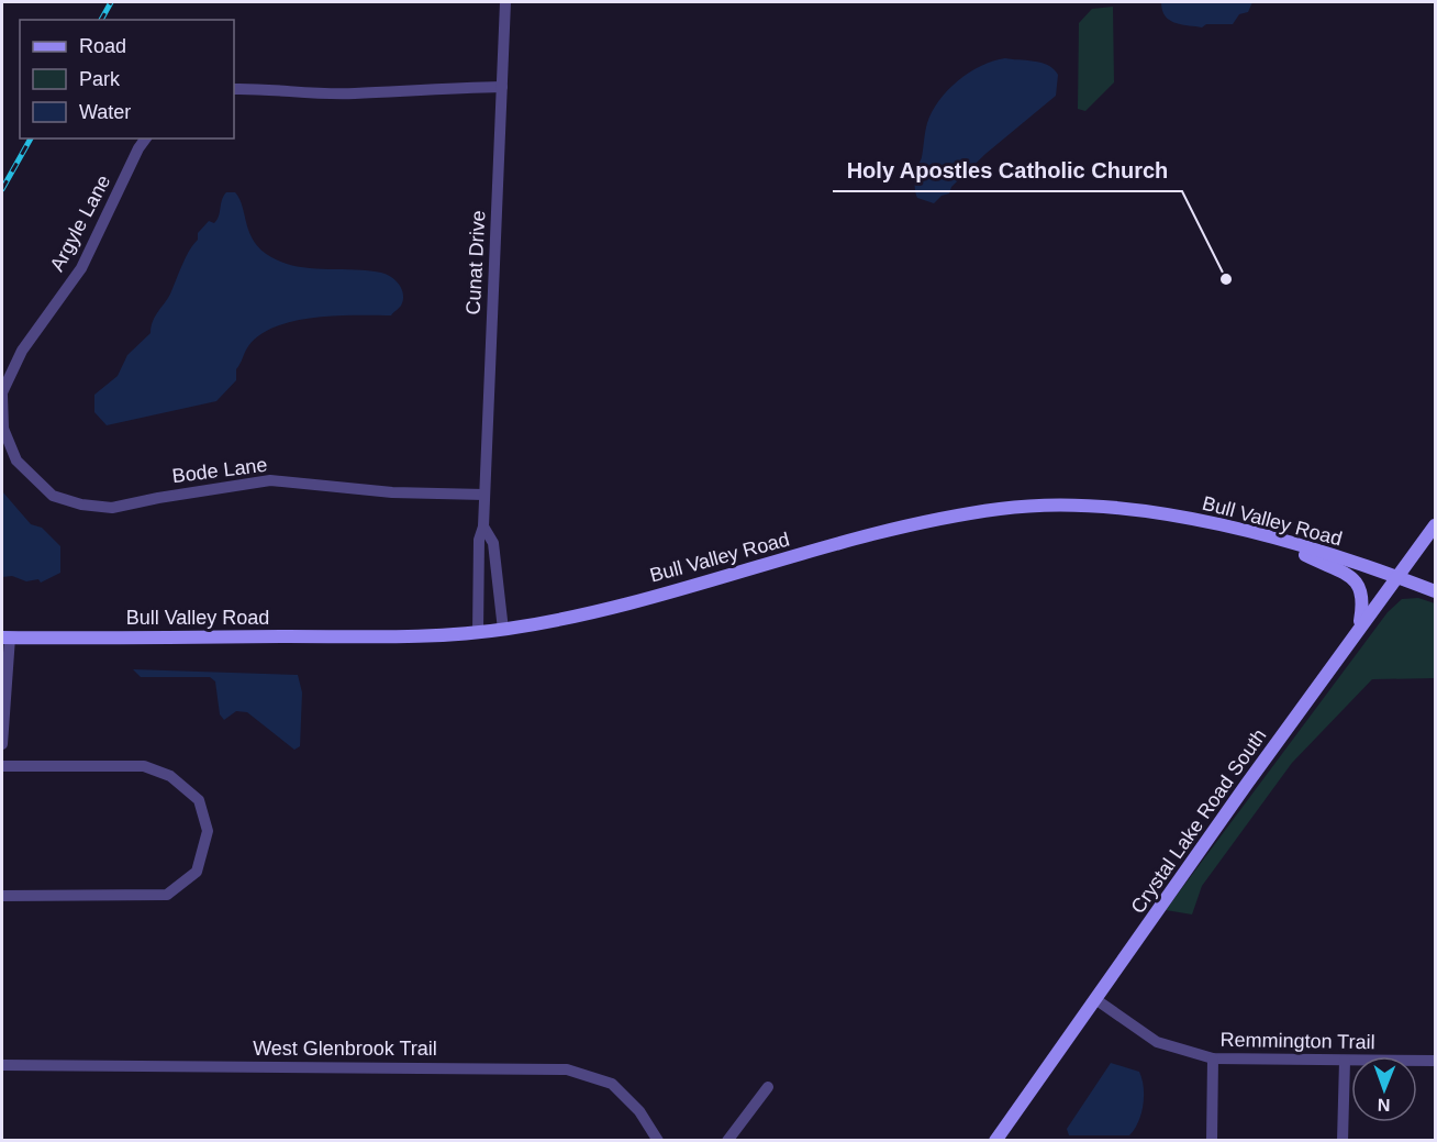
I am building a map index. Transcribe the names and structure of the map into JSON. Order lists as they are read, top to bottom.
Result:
{
  "streets": {
    "street": [
      "Argyle Lane",
      "Cunat Drive",
      "Bode Lane",
      "Bull Valley Road",
      "Crystal Lake Road South",
      "Remmington Trail",
      "West Glenbrook Trail"
    ]
  },
  "crossings": [
    ["Argyle Lane", "Bode Lane"],
    ["Cunat Drive", "Bode Lane"],
    ["Cunat Drive", "Bull Valley Road"],
    ["Bull Valley Road", "Crystal Lake Road South"],
    ["Crystal Lake Road South", "Remmington Trail"]
  ],
  "places": ["Holy Apostles Catholic Church"],
  "legend": ["Road", "Park", "Water"],
  "north": "bottom"
}
